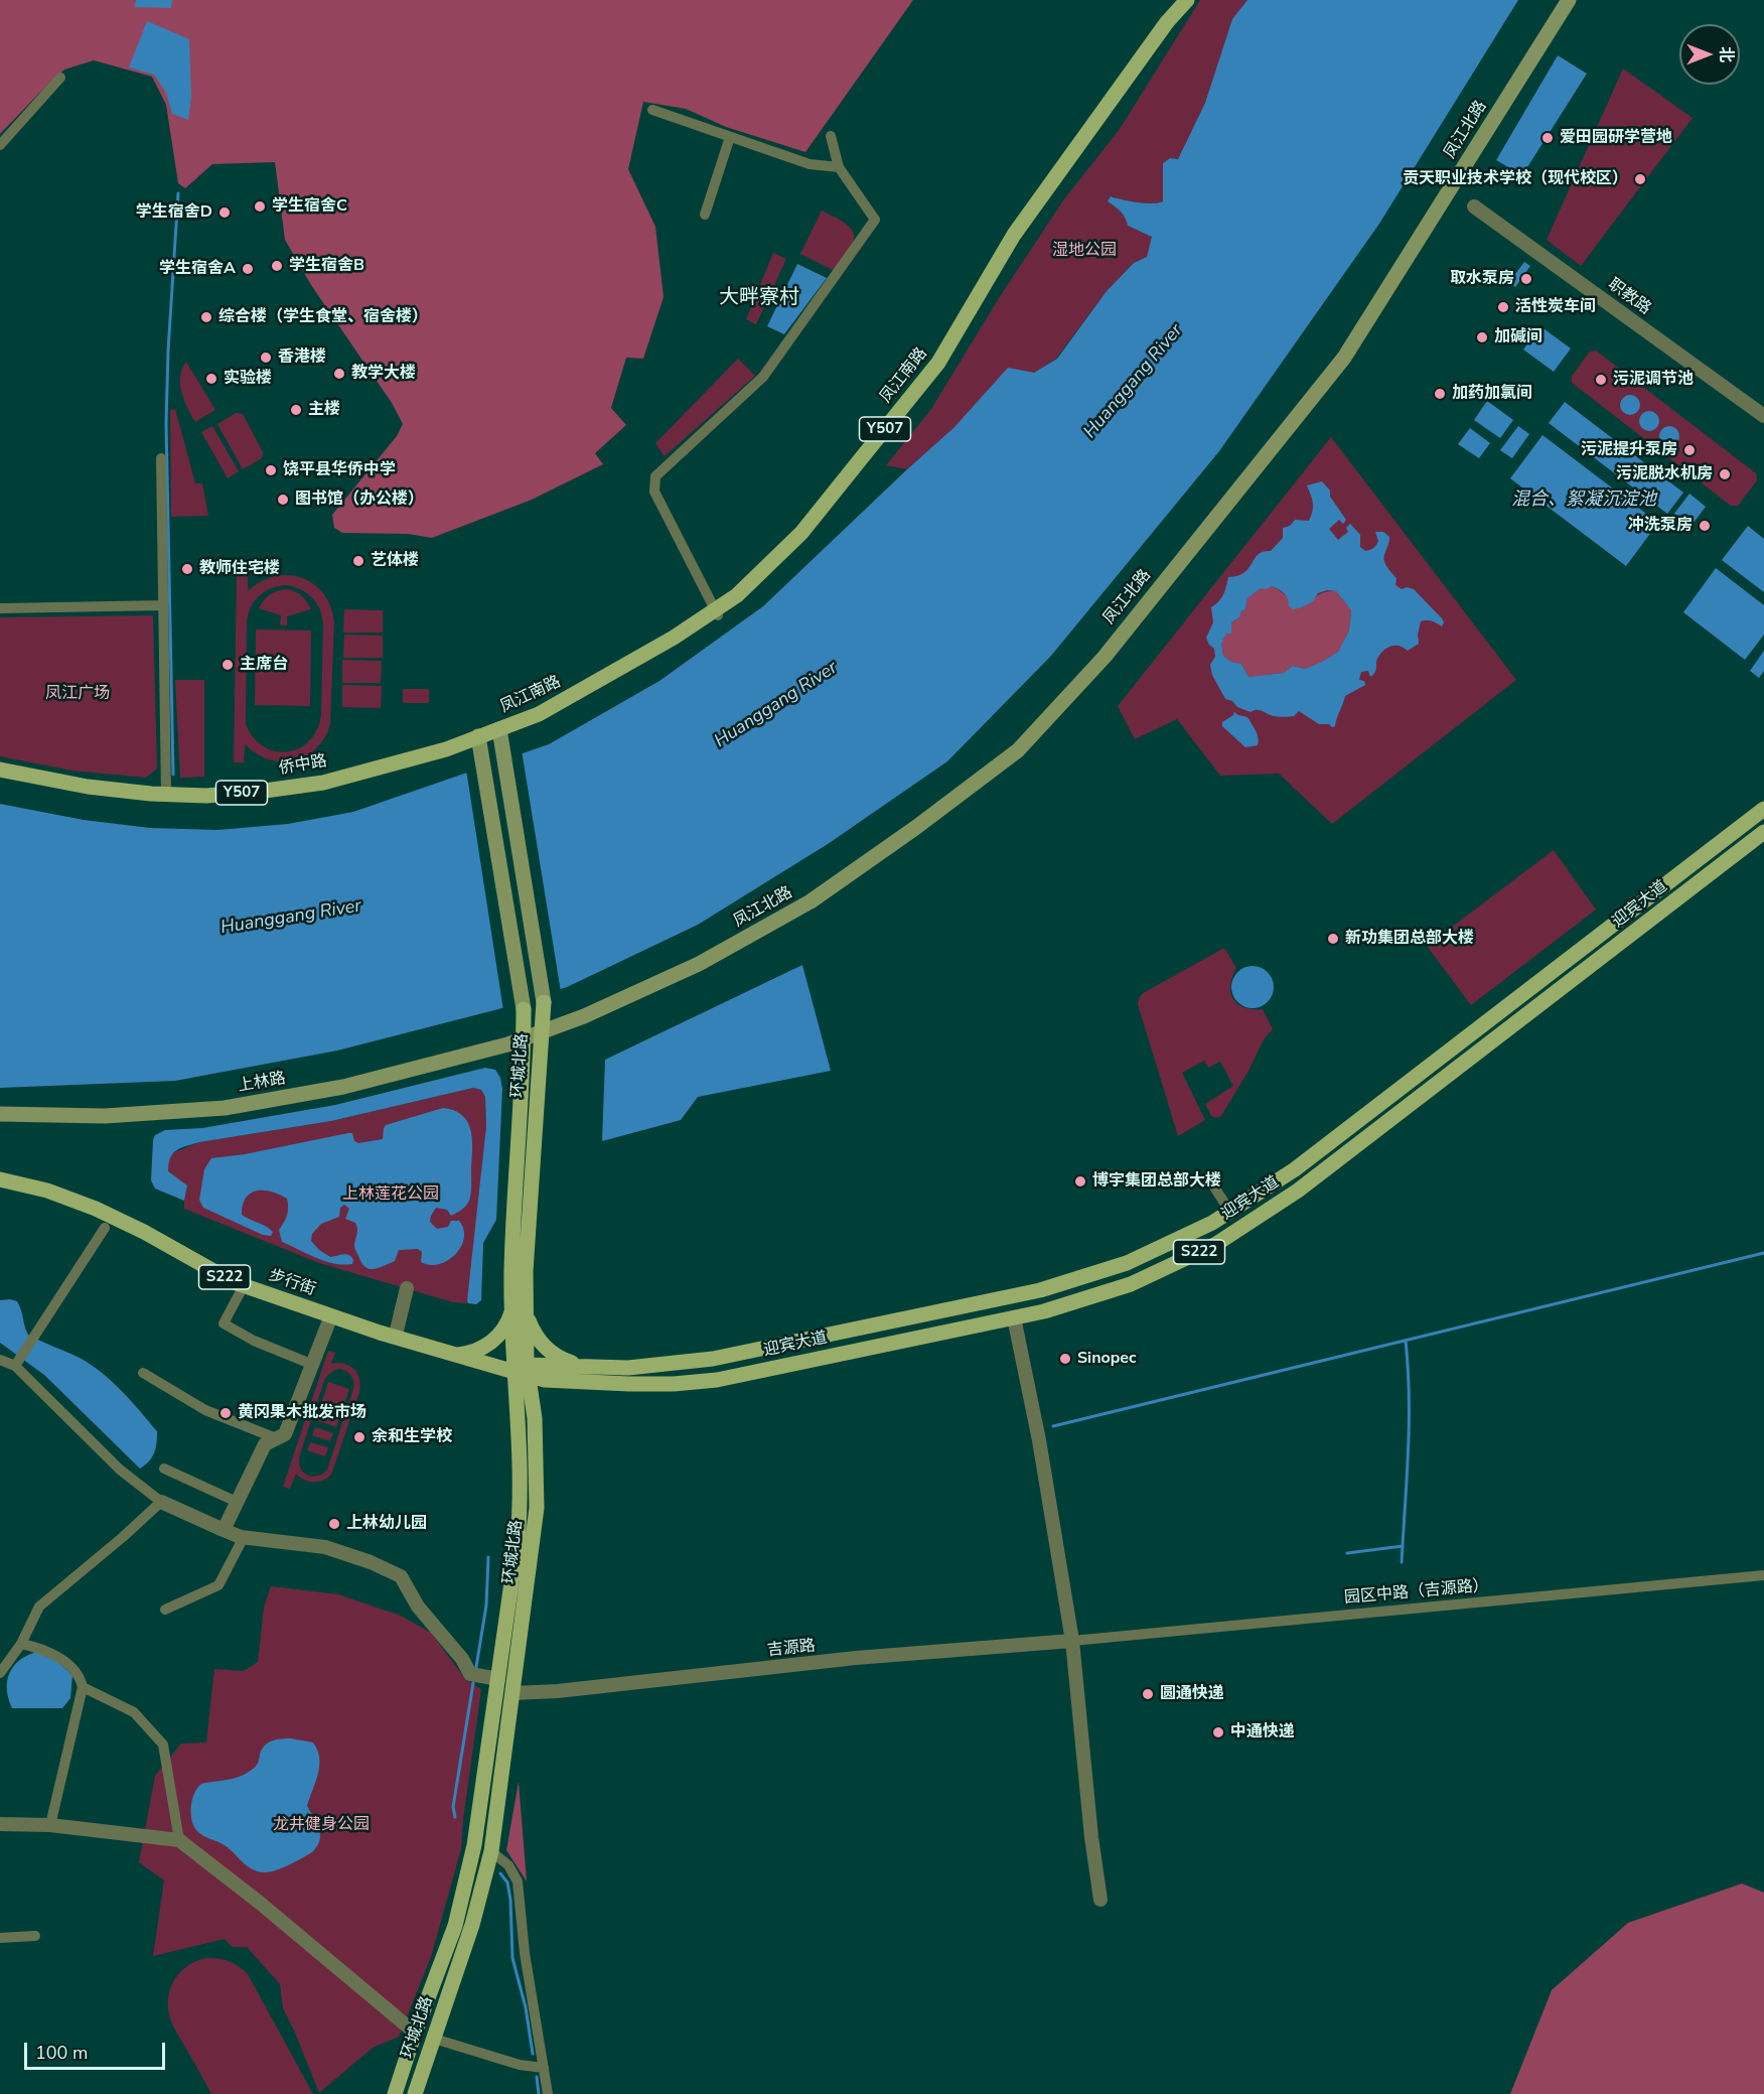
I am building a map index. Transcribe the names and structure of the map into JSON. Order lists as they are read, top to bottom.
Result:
{
  "streets": {
    "main road": [
      "凤江北路",
      "凤江南路",
      "Y507",
      "侨中路",
      "迎宾大道",
      "环城北路",
      "上林路",
      "S222",
      "步行街"
    ],
    "street": ["职教路", "园区中路（吉源路）", "吉源路"]
  },
  "crossings": [
    ["凤江北路", "环城北路"],
    ["凤江北路", "上林路"],
    ["凤江南路", "侨中路"],
    ["凤江南路", "环城北路"],
    ["侨中路", "环城北路"],
    ["迎宾大道", "环城北路"],
    ["迎宾大道", "步行街"],
    ["环城北路", "上林路"],
    ["环城北路", "步行街"],
    ["环城北路", "吉源路"],
    ["园区中路（吉源路）", "吉源路"]
  ],
  "districts": ["大畔寮村"],
  "water": ["Huanggang River", "混合、絮凝沉淀池"],
  "parks": [
    "湿地公园",
    "凤江广场",
    "上林莲花公园",
    "龙井健身公园"
  ],
  "places": [
    "爱田园研学营地",
    "贡天职业技术学校（现代校区）",
    "学生宿舍C",
    "学生宿舍D",
    "学生宿舍B",
    "学生宿舍A",
    "取水泵房",
    "活性炭车间",
    "综合楼（学生食堂、宿舍楼）",
    "加碱间",
    "香港楼",
    "教学大楼",
    "实验楼",
    "污泥调节池",
    "加药加氯间",
    "主楼",
    "污泥提升泵房",
    "饶平县华侨中学",
    "污泥脱水机房",
    "图书馆（办公楼）",
    "冲洗泵房",
    "艺体楼",
    "教师住宅楼",
    "主席台",
    "新功集团总部大楼",
    "博宇集团总部大楼",
    "Sinopec",
    "黄冈果木批发市场",
    "余和生学校",
    "上林幼儿园",
    "圆通快递",
    "中通快递"
  ],
  "scale_bar": "100 m",
  "north": "right"
}
